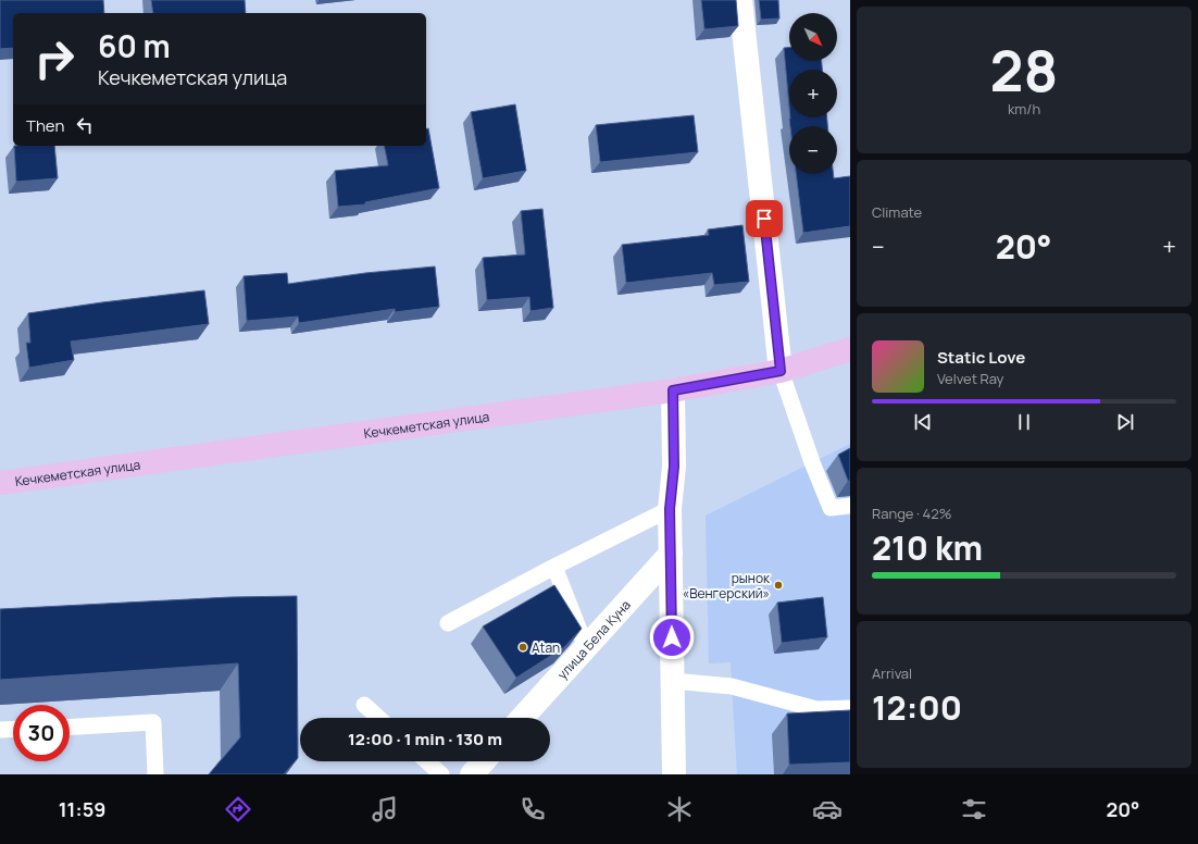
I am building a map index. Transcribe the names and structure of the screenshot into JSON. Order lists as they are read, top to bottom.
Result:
{
  "streets": {
    "main road": ["Кечкеметская улица"],
    "street": ["улица Бела Куна"]
  },
  "places": ["рынок «Венгерский»", "Аtan"],
  "north": "bottom right",
  "page": {
    "tile": [
      ["28", "km/h"],
      "Climate",
      ["Range · 42%", "210 km"],
      ["Arrival", "12:00"]
    ],
    "map_buttons": ["+", "−"],
    "turn": ["60 m", "Кечкеметская улица"],
    "then": "Then",
    "heat": ["−", "20°", "+"],
    "song": ["Static Love", "Velvet Ray"],
    "limit": "30",
    "trip": "12:00 · 1 min · 130 m",
    "tabs": ["11:59", "20°"]
  }
}
